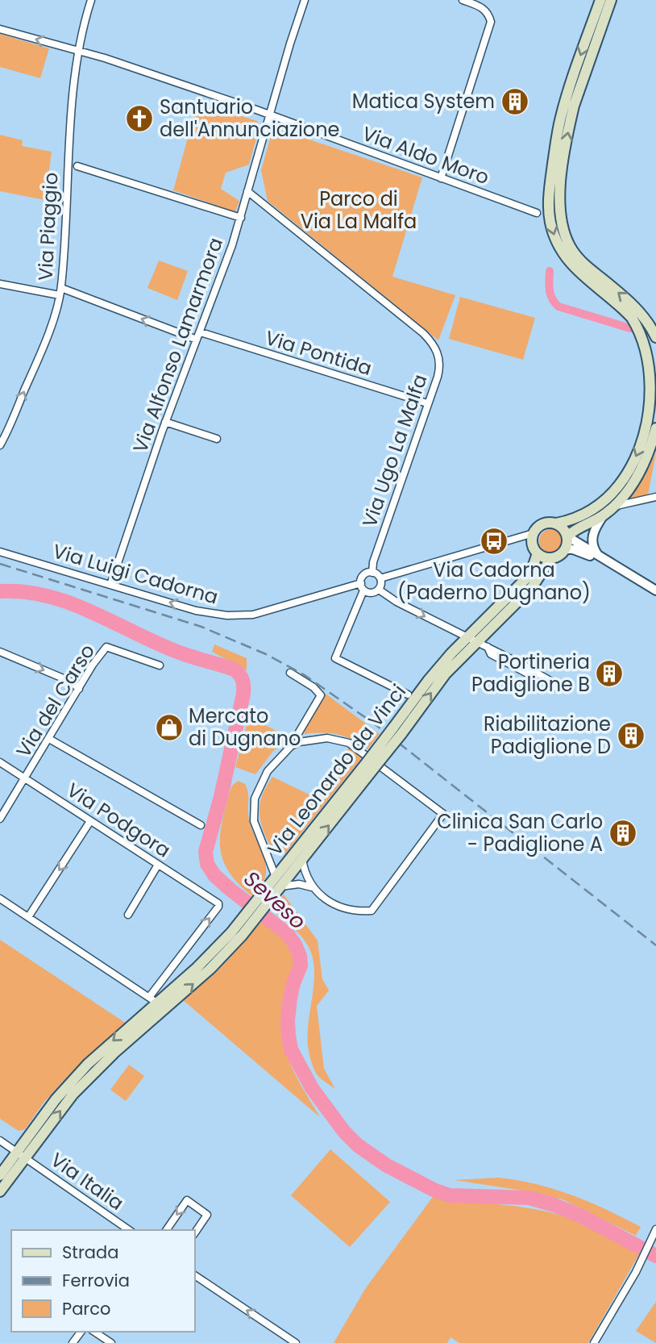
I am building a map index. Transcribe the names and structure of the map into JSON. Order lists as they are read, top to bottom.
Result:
{
  "streets": {
    "main road": ["Via Leonardo da Vinci"],
    "street": [
      "Via Aldo Moro",
      "Via Piaggio",
      "Via Alfonso Lamarmora",
      "Via Pontida",
      "Via Ugo La Malfa",
      "Via Luigi Cadorna",
      "Via del Carso",
      "Via Podgora",
      "Via Italia"
    ]
  },
  "crossings": [
    ["Via Aldo Moro", "Via Piaggio"],
    ["Via Aldo Moro", "Via Alfonso Lamarmora"],
    ["Via Alfonso Lamarmora", "Via Pontida"],
    ["Via Alfonso Lamarmora", "Via Ugo La Malfa"],
    ["Via Alfonso Lamarmora", "Via Luigi Cadorna"],
    ["Via Pontida", "Via Ugo La Malfa"],
    ["Via Ugo La Malfa", "Via Luigi Cadorna"],
    ["Via del Carso", "Via Podgora"],
    ["Via Leonardo da Vinci", "Via Podgora"],
    ["Via Leonardo da Vinci", "Via Italia"]
  ],
  "one_way": ["Via Piaggio", "Via Luigi Cadorna"],
  "water": ["Seveso"],
  "parks": ["Parco di Via La Malfa"],
  "places": {
    "building": [
      "Matica System",
      "Portineria Padiglione B",
      "Riabilitazione Padiglione D",
      "Clinica San Carlo - Padiglione A"
    ],
    "church": ["Santuario dell'Annunciazione"],
    "bus stop": ["Via Cadorna (Paderno Dugnano)"],
    "shop": ["Mercato di Dugnano"]
  },
  "legend": ["Strada", "Ferrovia", "Parco"]
}
